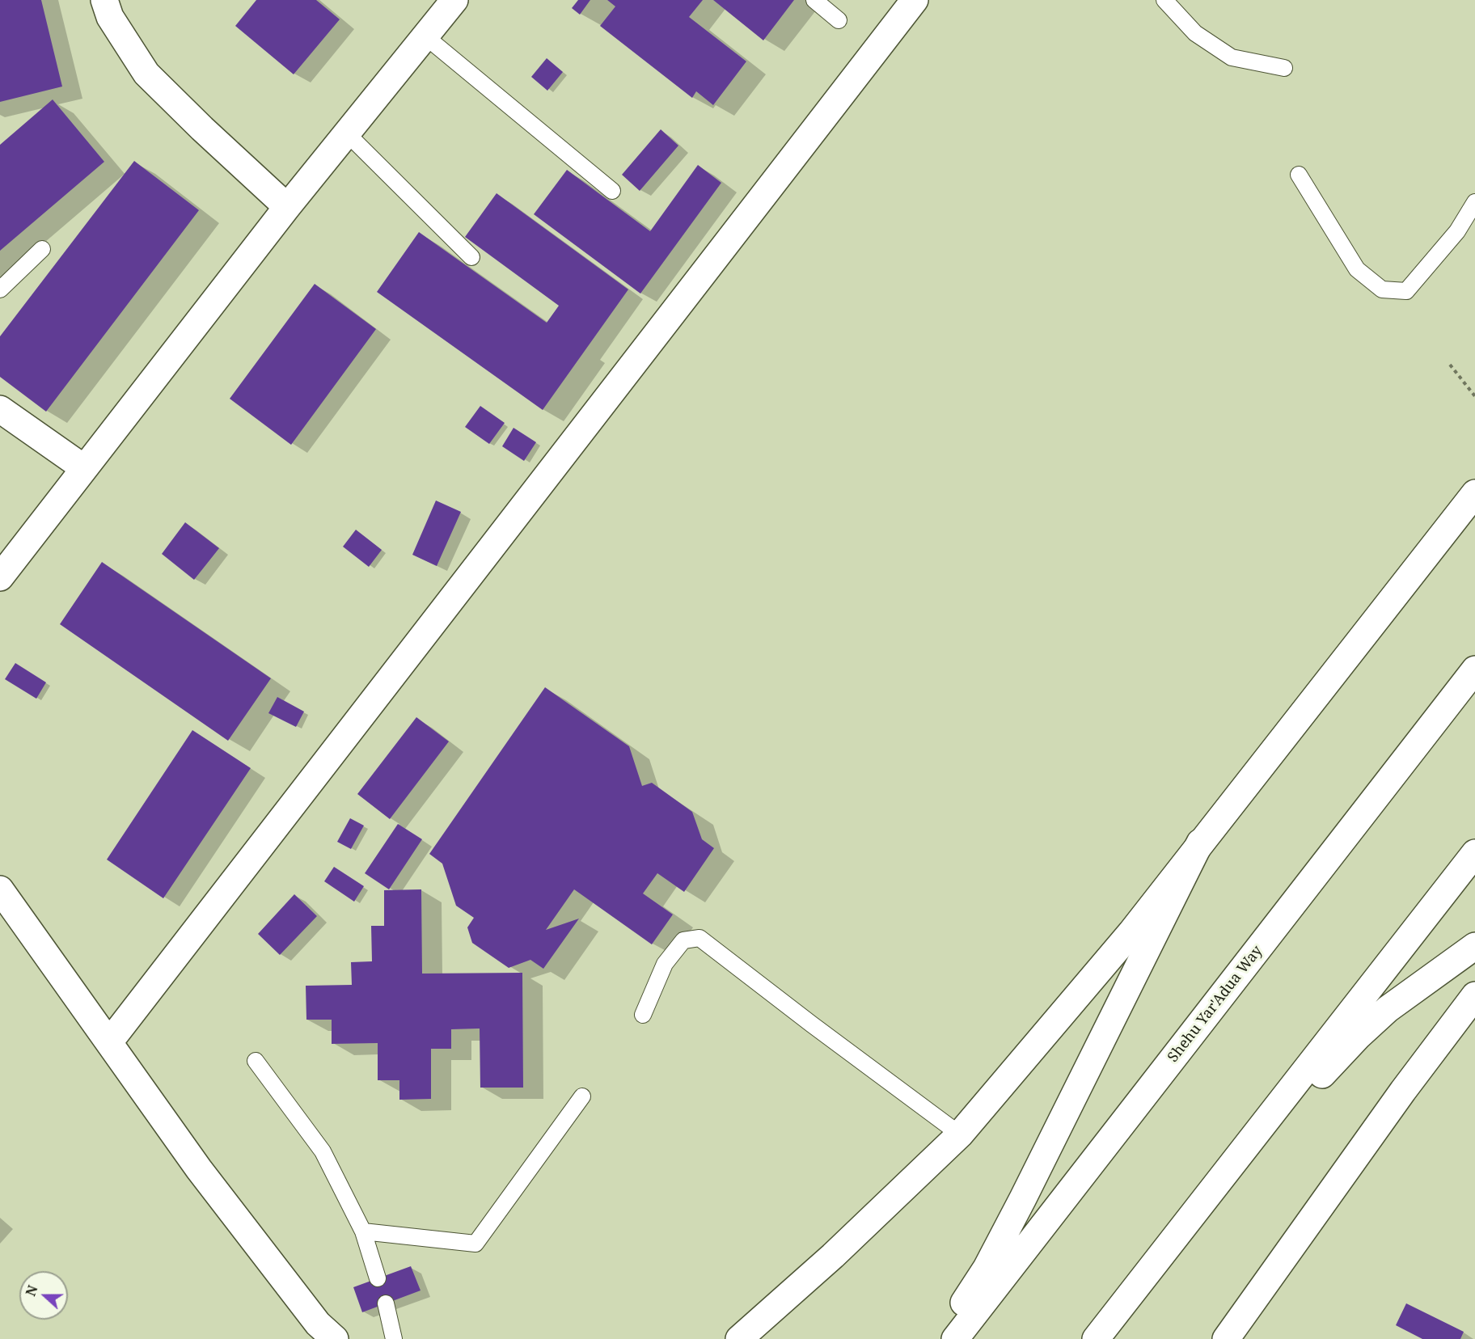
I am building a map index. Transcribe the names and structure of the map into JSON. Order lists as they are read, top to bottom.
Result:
{
  "streets": {
    "main road": ["Shehu Yar'Adua Way"]
  },
  "north": "left"
}
